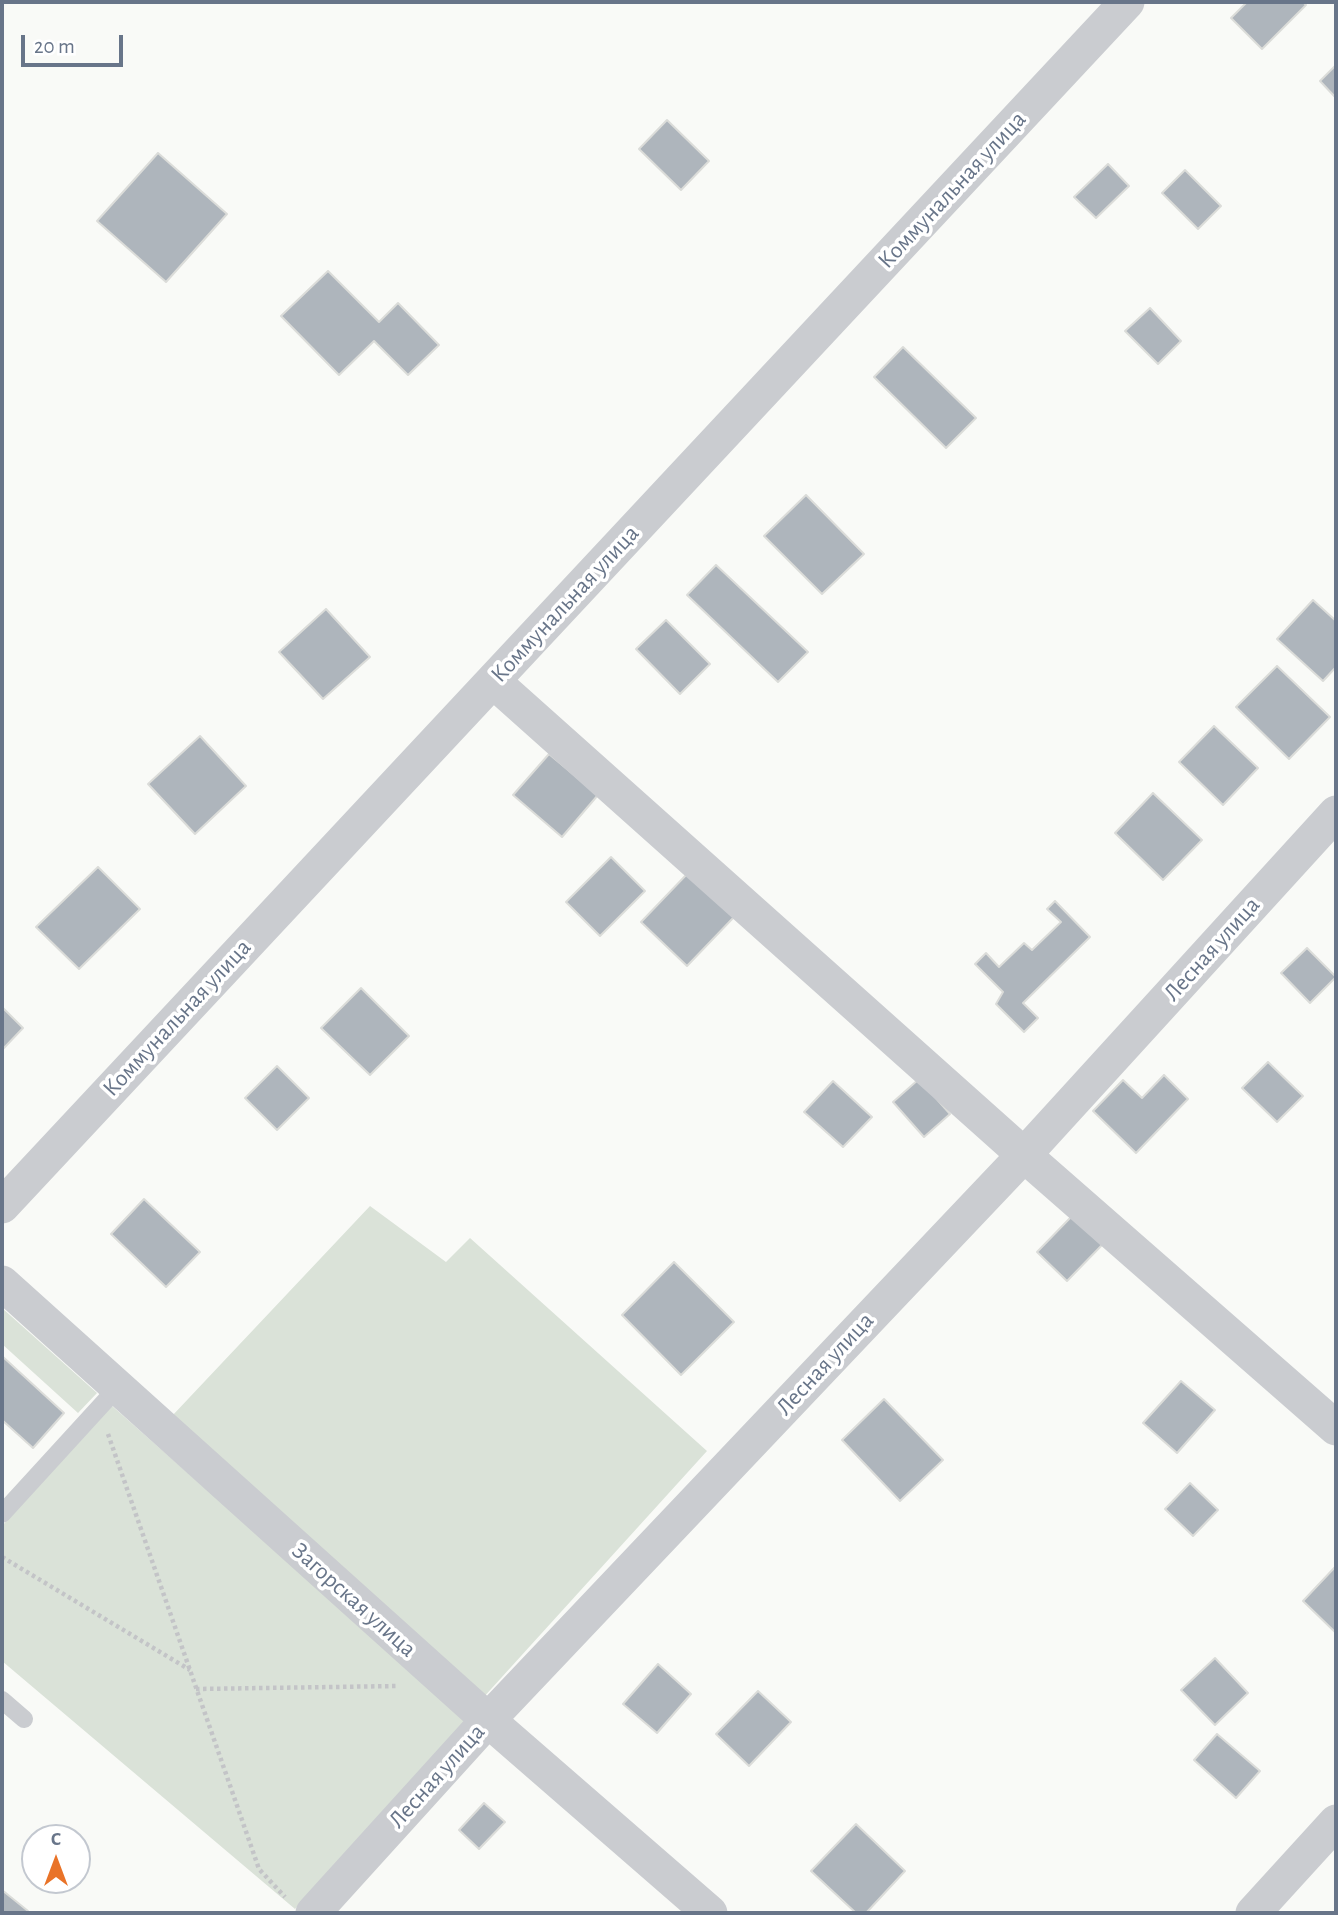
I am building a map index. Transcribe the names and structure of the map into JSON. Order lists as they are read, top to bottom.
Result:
{
  "streets": {
    "street": ["Коммунальная улица", "Лесная улица", "Загорская улица"]
  },
  "crossings": [
    ["Лесная улица", "Загорская улица"]
  ],
  "scale_bar": "20 m",
  "north": "top"
}
